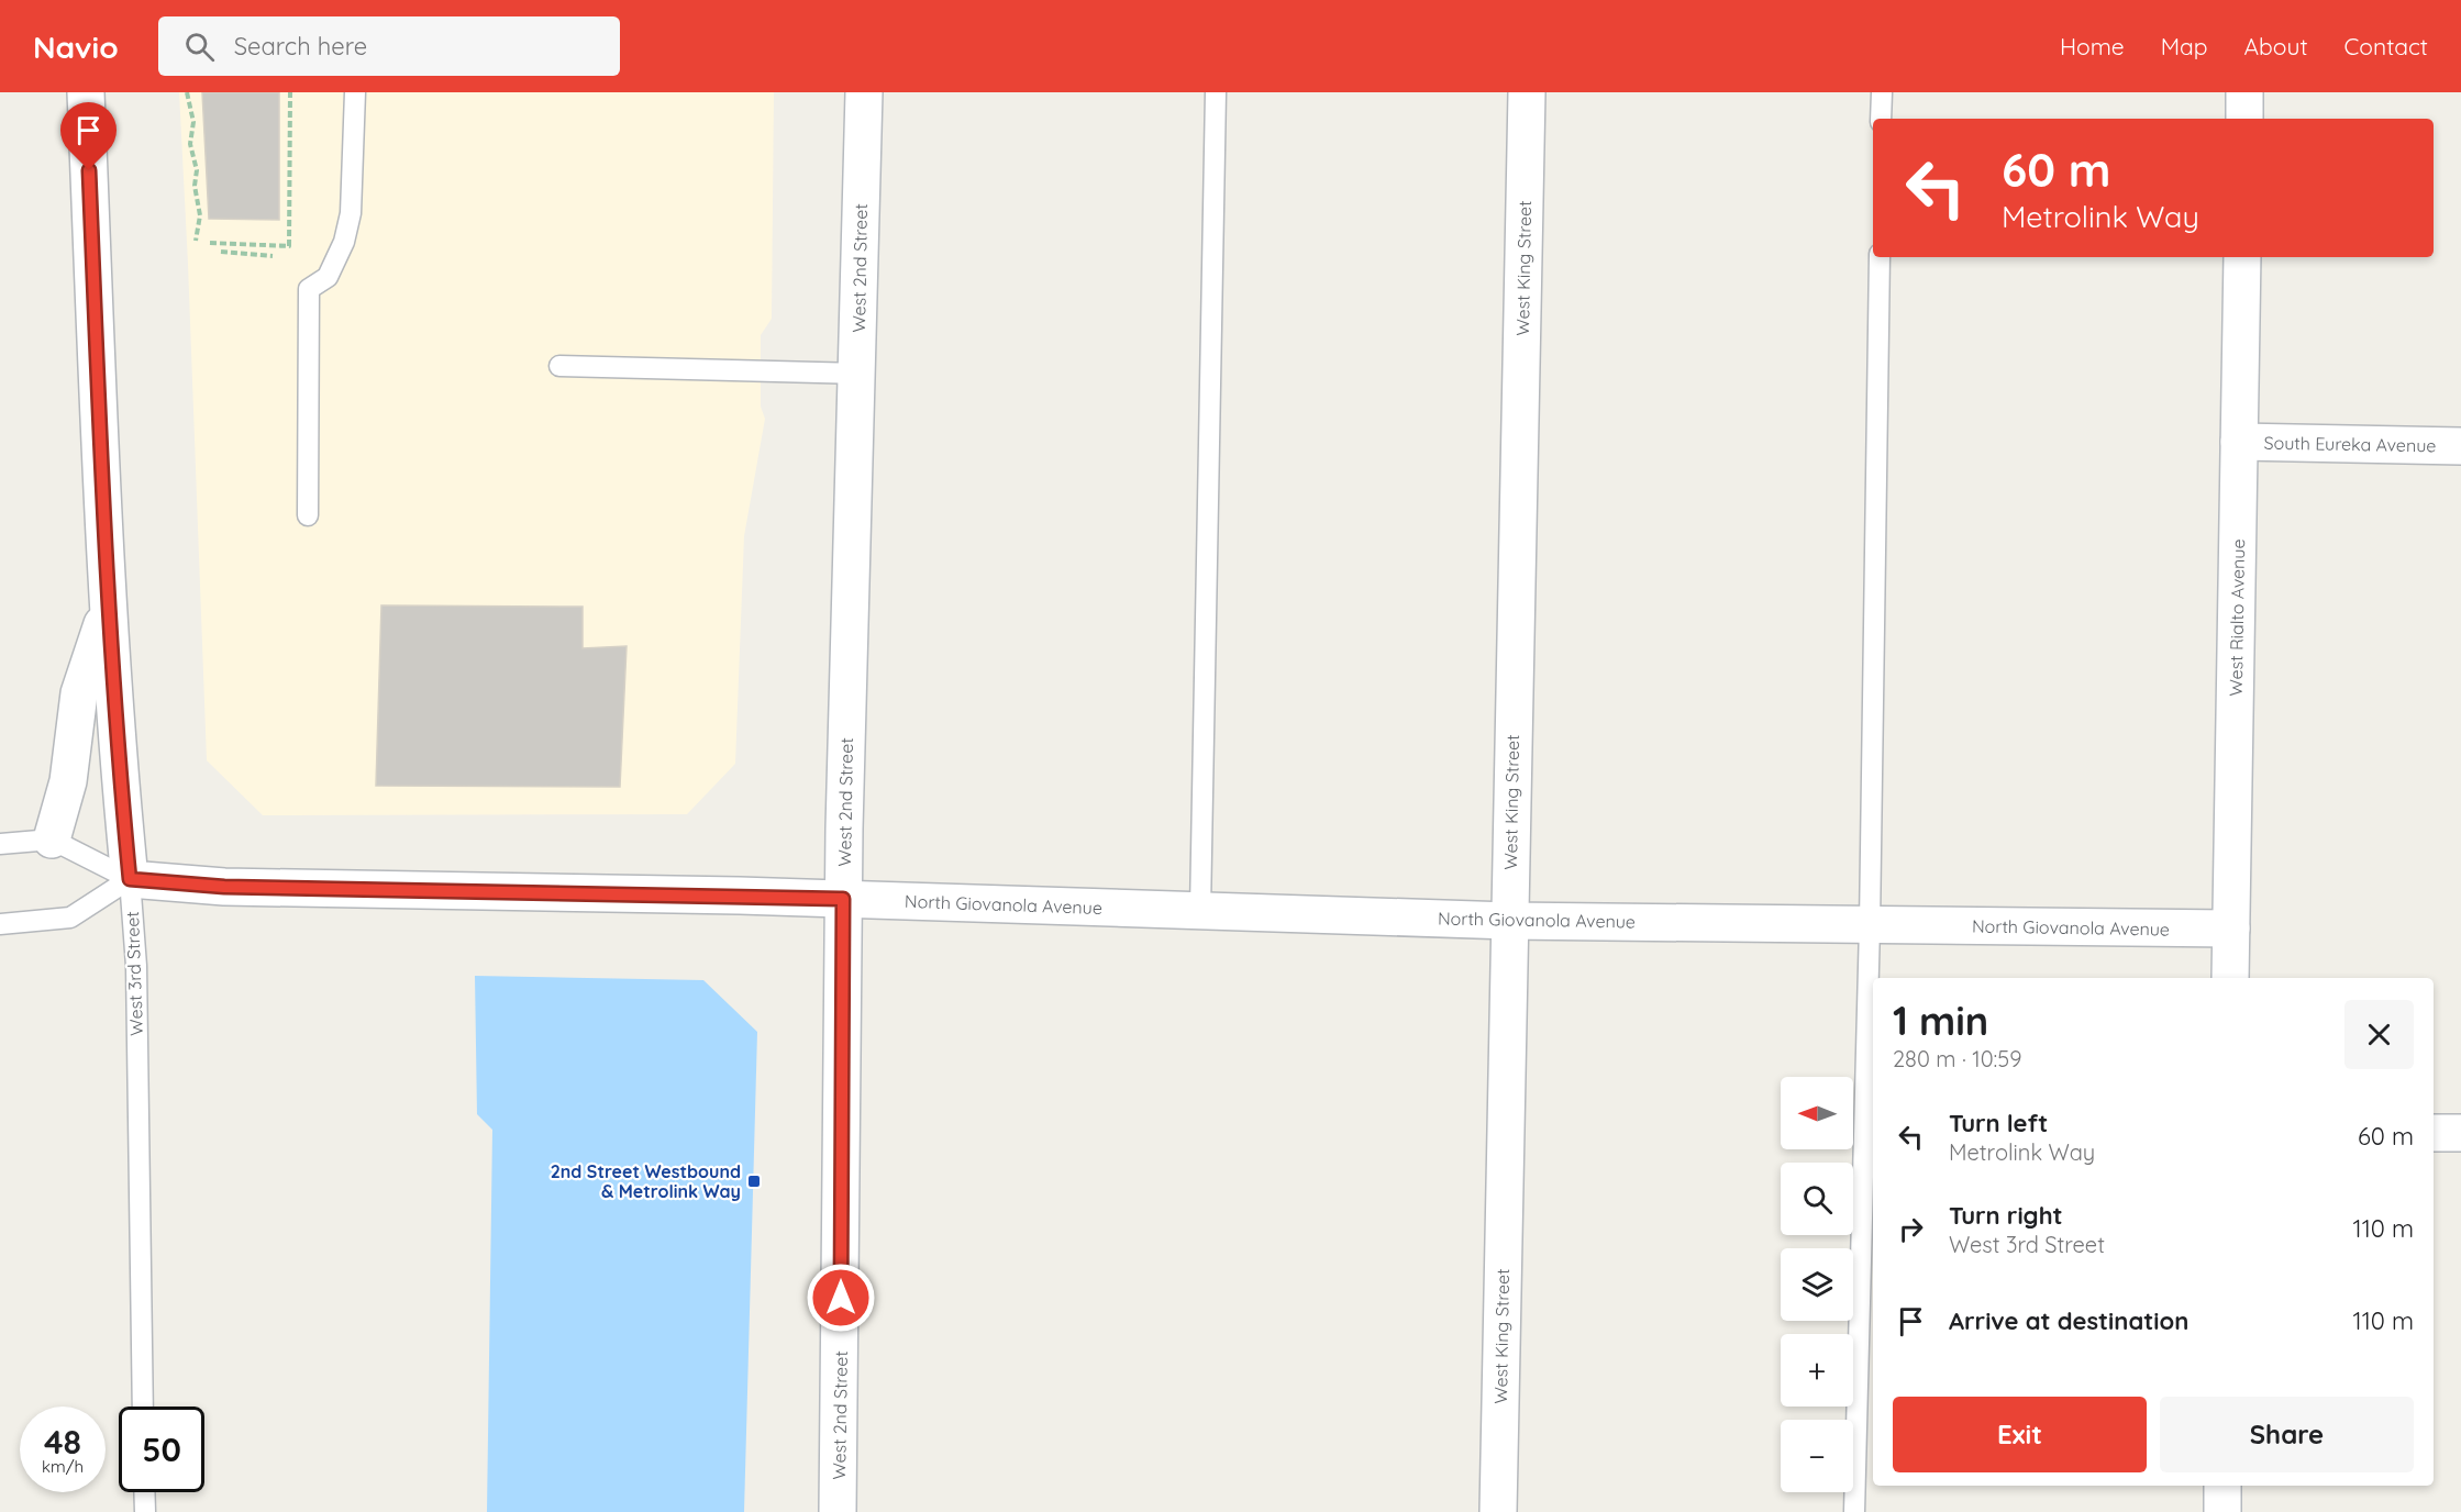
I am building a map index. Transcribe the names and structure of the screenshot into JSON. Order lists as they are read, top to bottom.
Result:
{
  "streets": {
    "street": [
      "West 2nd Street",
      "West King Street",
      "South Eureka Avenue",
      "West Rialto Avenue",
      "North Giovanola Avenue",
      "West 3rd Street"
    ]
  },
  "crossings": [
    ["West 2nd Street", "North Giovanola Avenue"],
    ["West King Street", "North Giovanola Avenue"],
    ["South Eureka Avenue", "West Rialto Avenue"],
    ["West Rialto Avenue", "North Giovanola Avenue"],
    ["North Giovanola Avenue", "West 3rd Street"]
  ],
  "places": {
    "transit": ["2nd Street Westbound & Metrolink Way"]
  },
  "north": "left",
  "page": {
    "header": "Navio",
    "search": "Search here",
    "nav": [
      "Home",
      "Map",
      "About",
      "Contact"
    ],
    "turn": ["60 m", "Metrolink Way"],
    "heading": ["1 min", "280 m · 10:59"],
    "map_buttons": ["+", "−"],
    "list": [
      {
        "name": "Turn left",
        "note": "Metrolink Way",
        "value": "60 m"
      },
      {
        "name": "Turn right",
        "note": "West 3rd Street",
        "value": "110 m"
      },
      {
        "name": "Arrive at destination",
        "value": "110 m"
      }
    ],
    "buttons": ["Exit", "Share"],
    "speed": "48 km/h",
    "limit": "50"
  }
}
